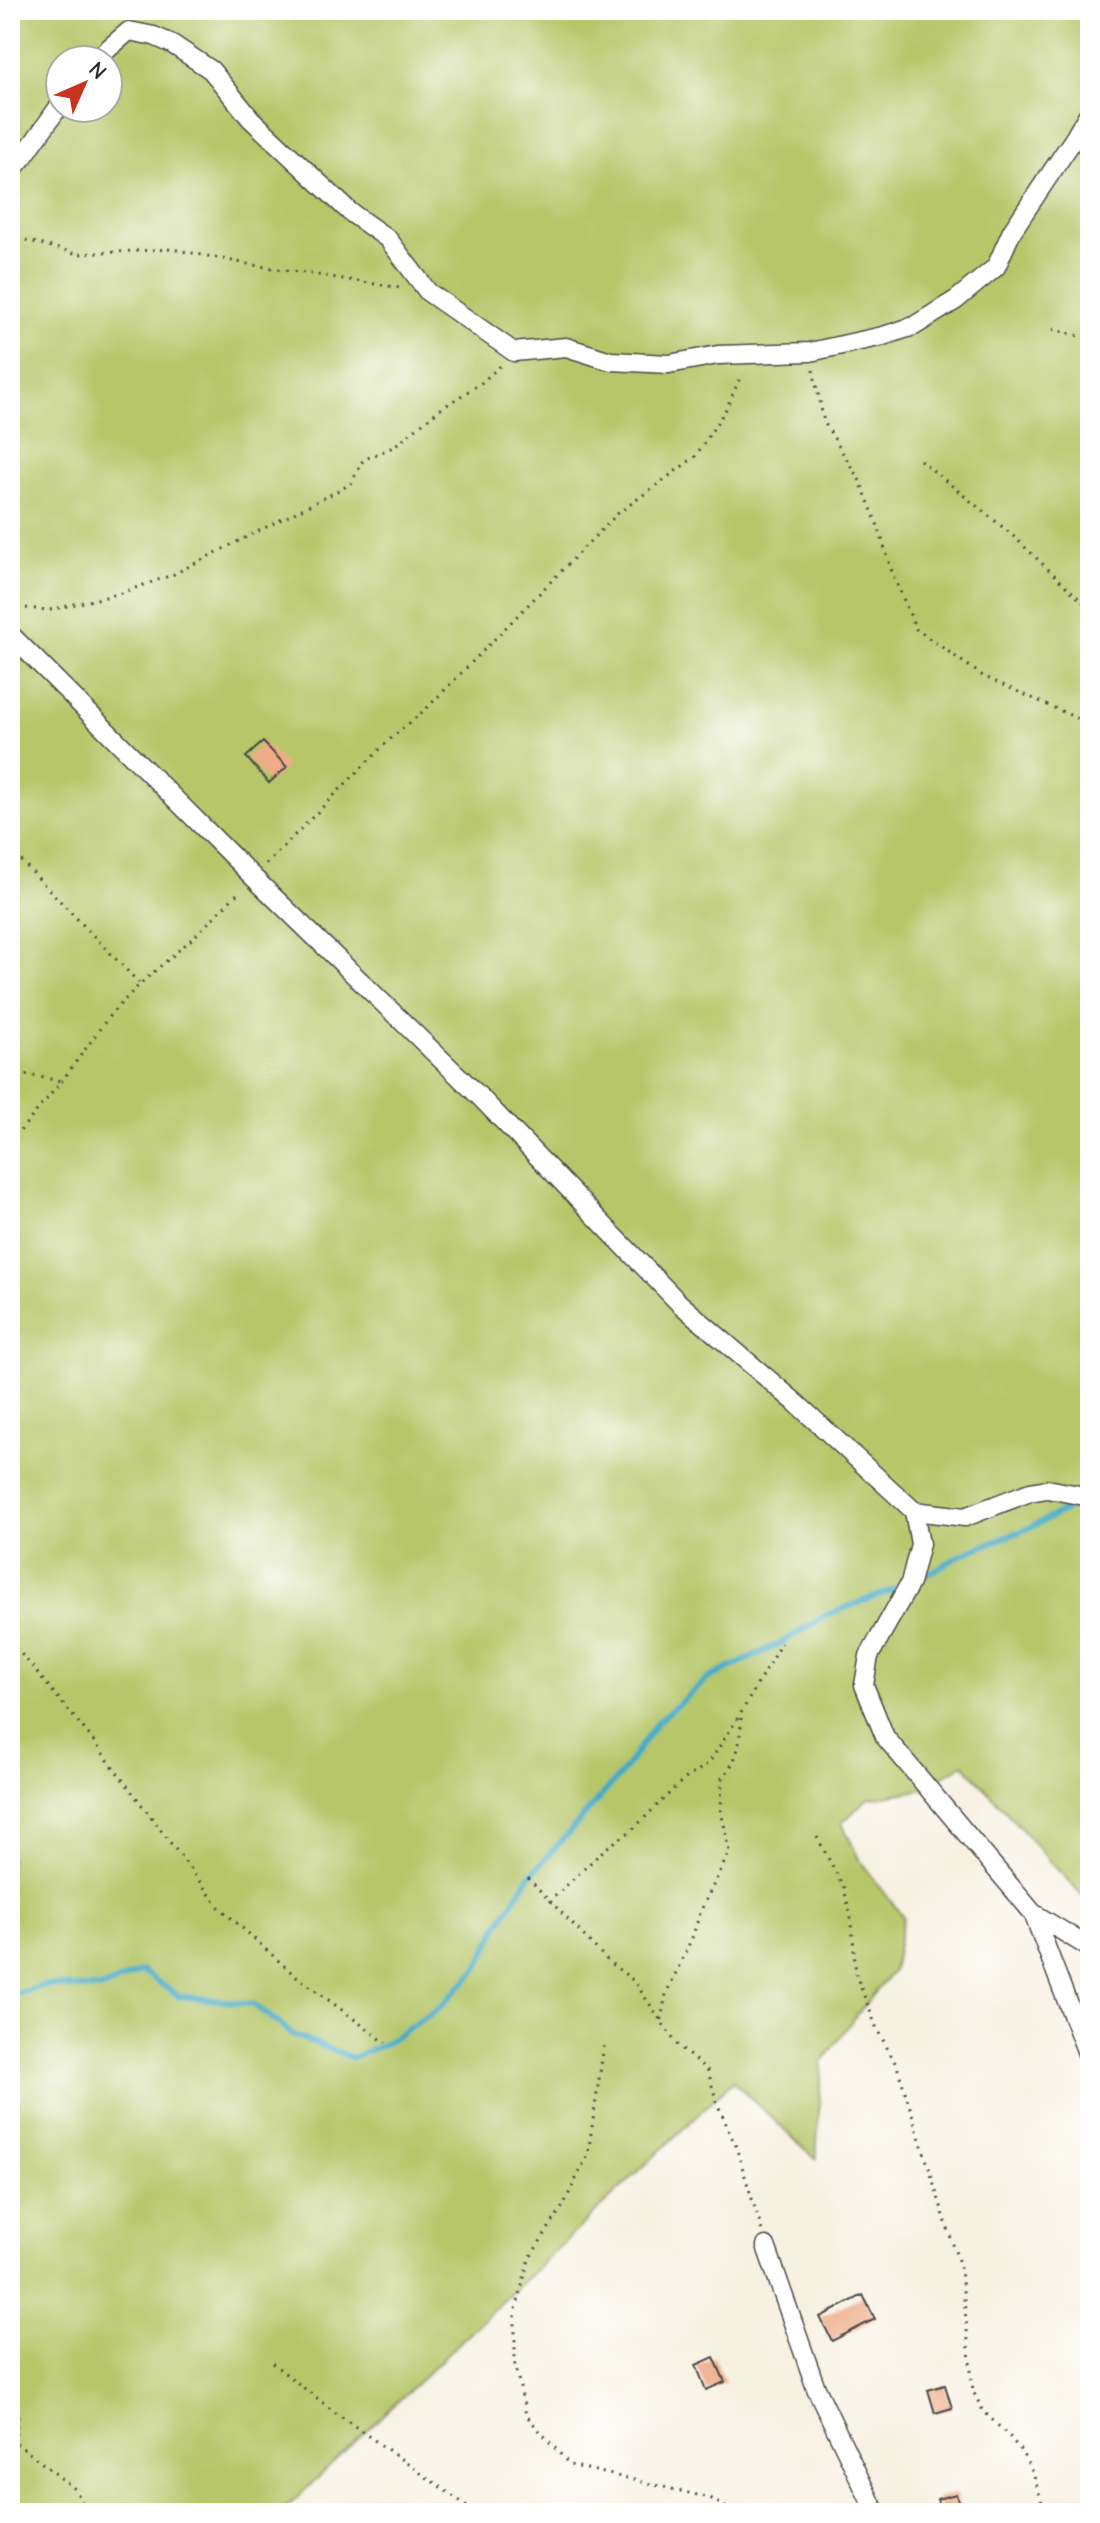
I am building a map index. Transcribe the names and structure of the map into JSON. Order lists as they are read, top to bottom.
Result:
{
  "north": "top right"
}
